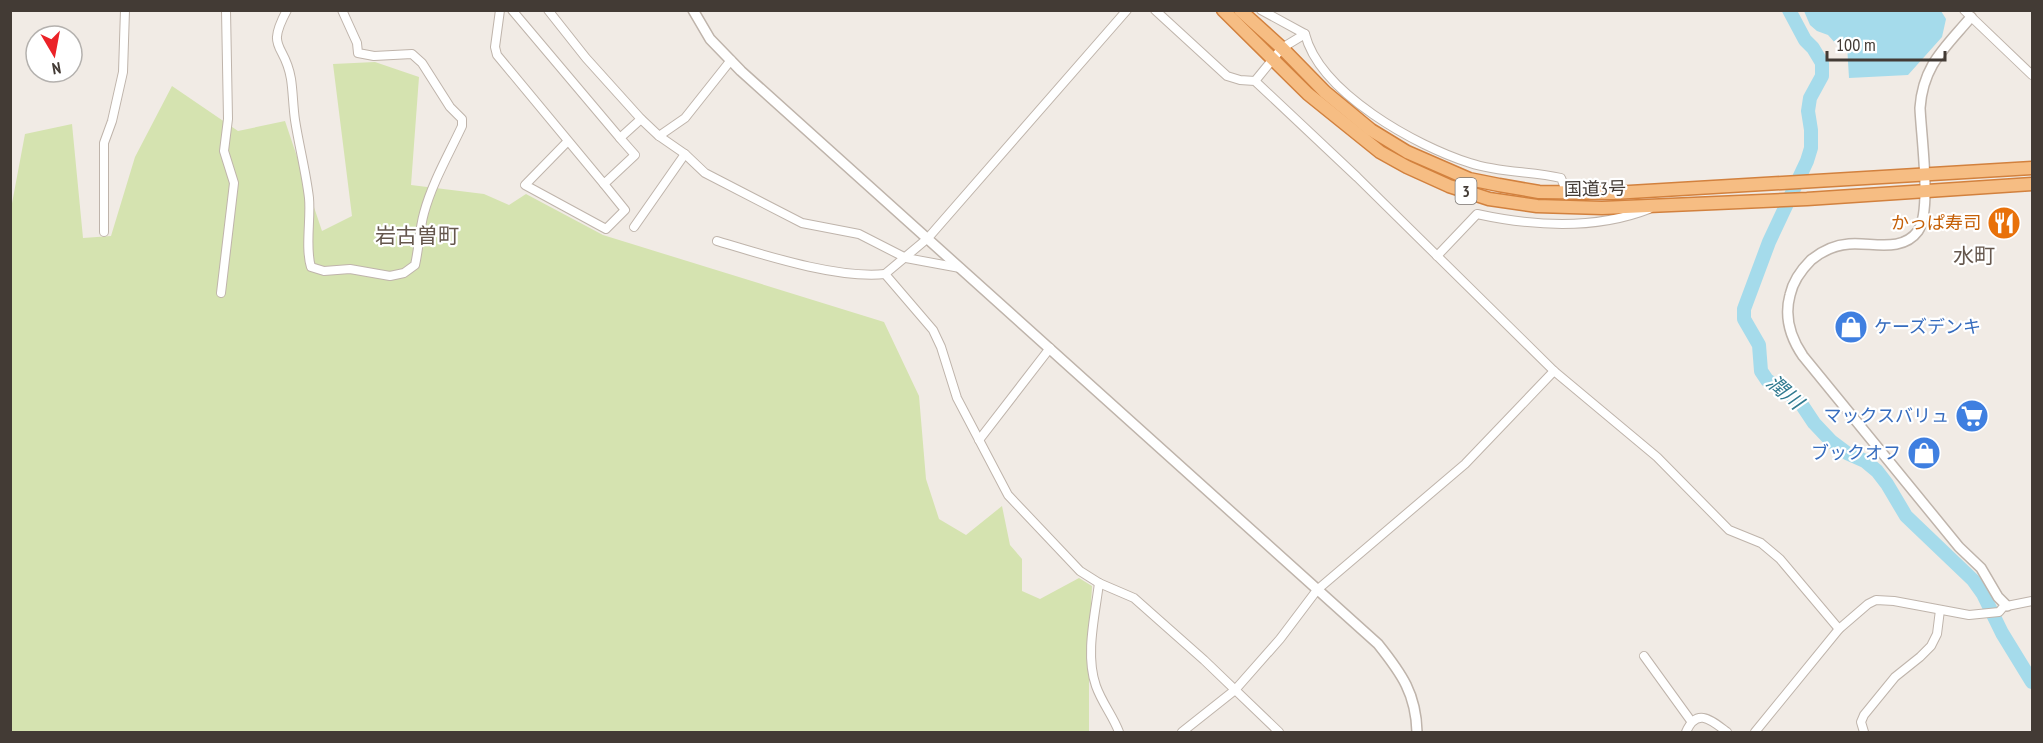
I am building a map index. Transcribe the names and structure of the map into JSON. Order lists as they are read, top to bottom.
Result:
{
  "streets": {
    "highway": ["国道3号", "3"]
  },
  "districts": ["岩古曽町", "水町"],
  "water": ["潤川"],
  "places": {
    "restaurant": ["かっぱ寿司"],
    "shop": ["ケーズデンキ", "ブックオフ"],
    "supermarket": ["マックスバリュ"]
  },
  "scale_bar": "100 m",
  "north": "bottom"
}
